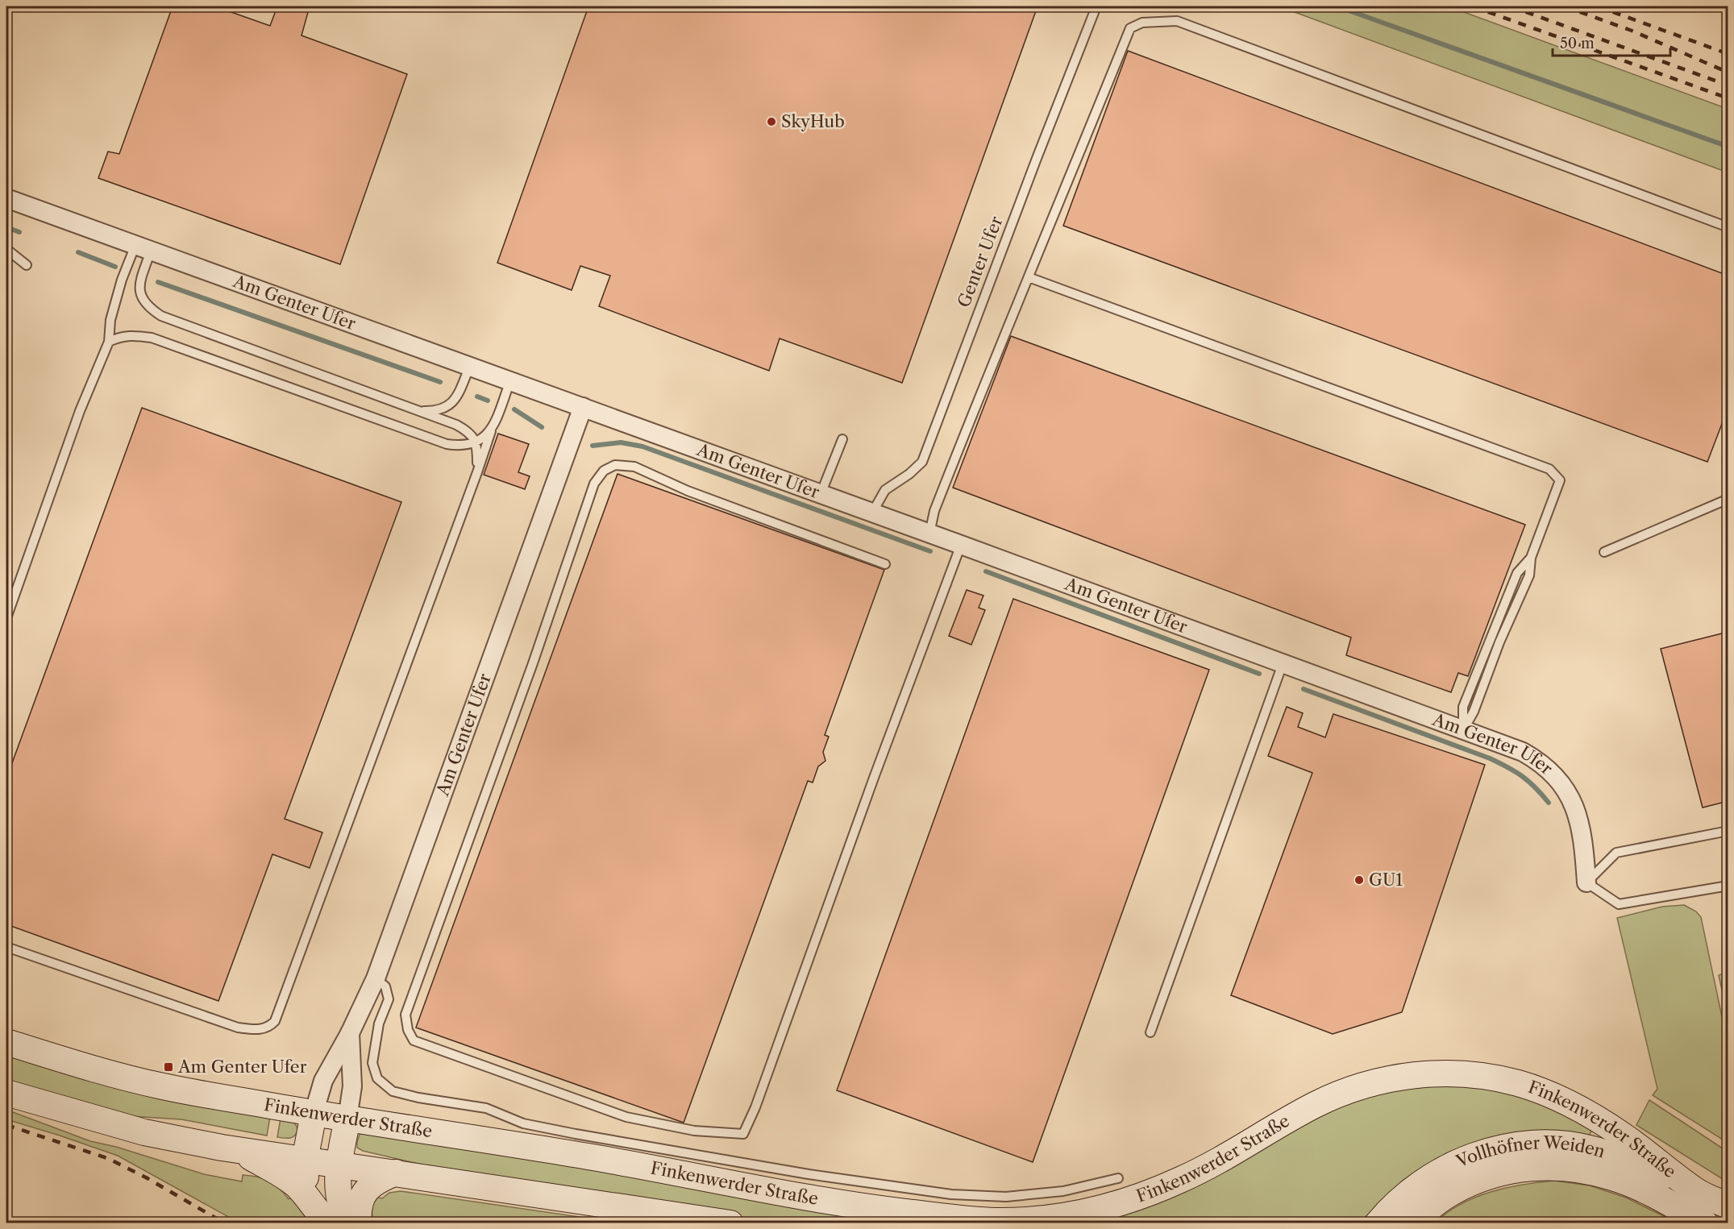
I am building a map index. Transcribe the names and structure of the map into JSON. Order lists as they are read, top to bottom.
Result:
{
  "streets": {
    "main road": ["Finkenwerder Straße", "Vollhöfner Weiden"],
    "street": ["Am Genter Ufer"],
    "lane": ["Genter Ufer"]
  },
  "crossings": [
    ["Genter Ufer", "Am Genter Ufer"],
    ["Am Genter Ufer", "Finkenwerder Straße"],
    ["Finkenwerder Straße", "Vollhöfner Weiden"]
  ],
  "places": {
    "other": ["SkyHub", "GU1"],
    "transit": ["Am Genter Ufer"]
  },
  "scale_bar": "50 m"
}
